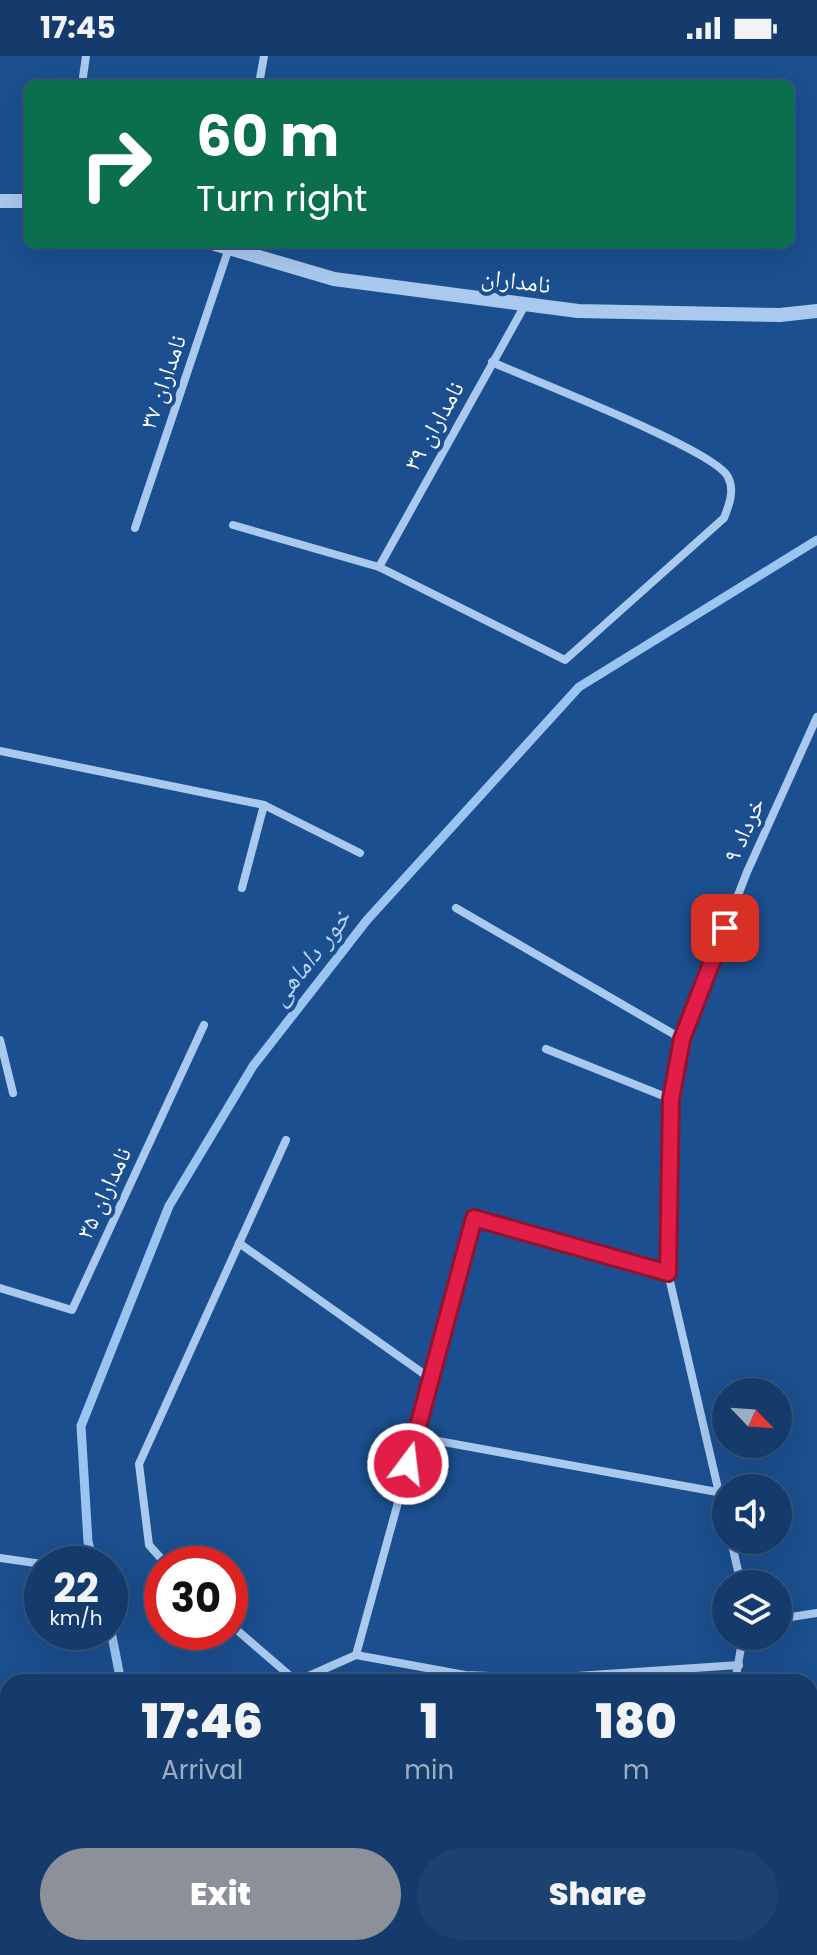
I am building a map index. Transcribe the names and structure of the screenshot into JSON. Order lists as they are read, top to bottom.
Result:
{
  "streets": {
    "street": [
      "نامداران",
      "نامداران ۳۷",
      "نامداران ۳۹",
      "خرداد ۹",
      "نامداران ۳۵"
    ]
  },
  "crossings": [
    ["نامداران", "نامداران ۳۹"]
  ],
  "water": ["خور داماهی"],
  "north": "bottom right",
  "page": {
    "status": "17:45",
    "turn": ["60 m", "Turn right"],
    "speed": "22 km/h",
    "limit": "30",
    "eta": [
      "17:46",
      "Arrival",
      "1",
      "min",
      "180",
      "m"
    ],
    "buttons": ["Exit", "Share"]
  }
}
